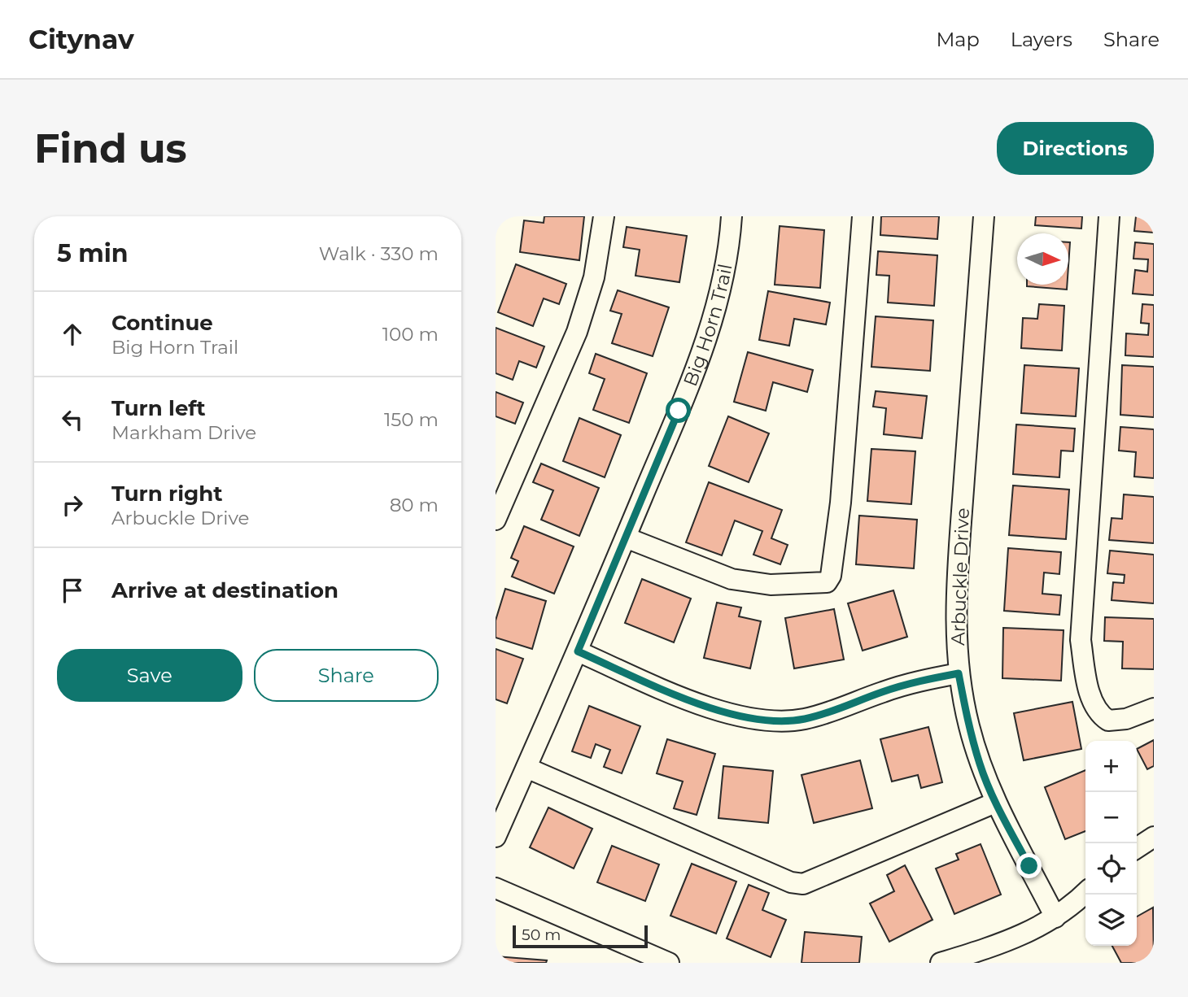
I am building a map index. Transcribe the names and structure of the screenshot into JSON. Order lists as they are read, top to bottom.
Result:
{
  "streets": {
    "street": ["Big Horn Trail", "Arbuckle Drive"]
  },
  "scale_bar": "50 m",
  "north": "right",
  "page": {
    "header": "Citynav",
    "nav": ["Map", "Layers", "Share"],
    "buttons": [
      "Directions",
      ["Save", "Share"]
    ],
    "title": "Find us",
    "heading": ["5 min", "Walk · 330 m"],
    "list": [
      ["Continue", "Big Horn Trail", "100 m"],
      ["Turn left", "Markham Drive", "150 m"],
      ["Turn right", "Arbuckle Drive", "80 m"],
      "Arrive at destination"
    ],
    "map_buttons": ["+", "−"],
    "scale": "50 m"
  }
}
